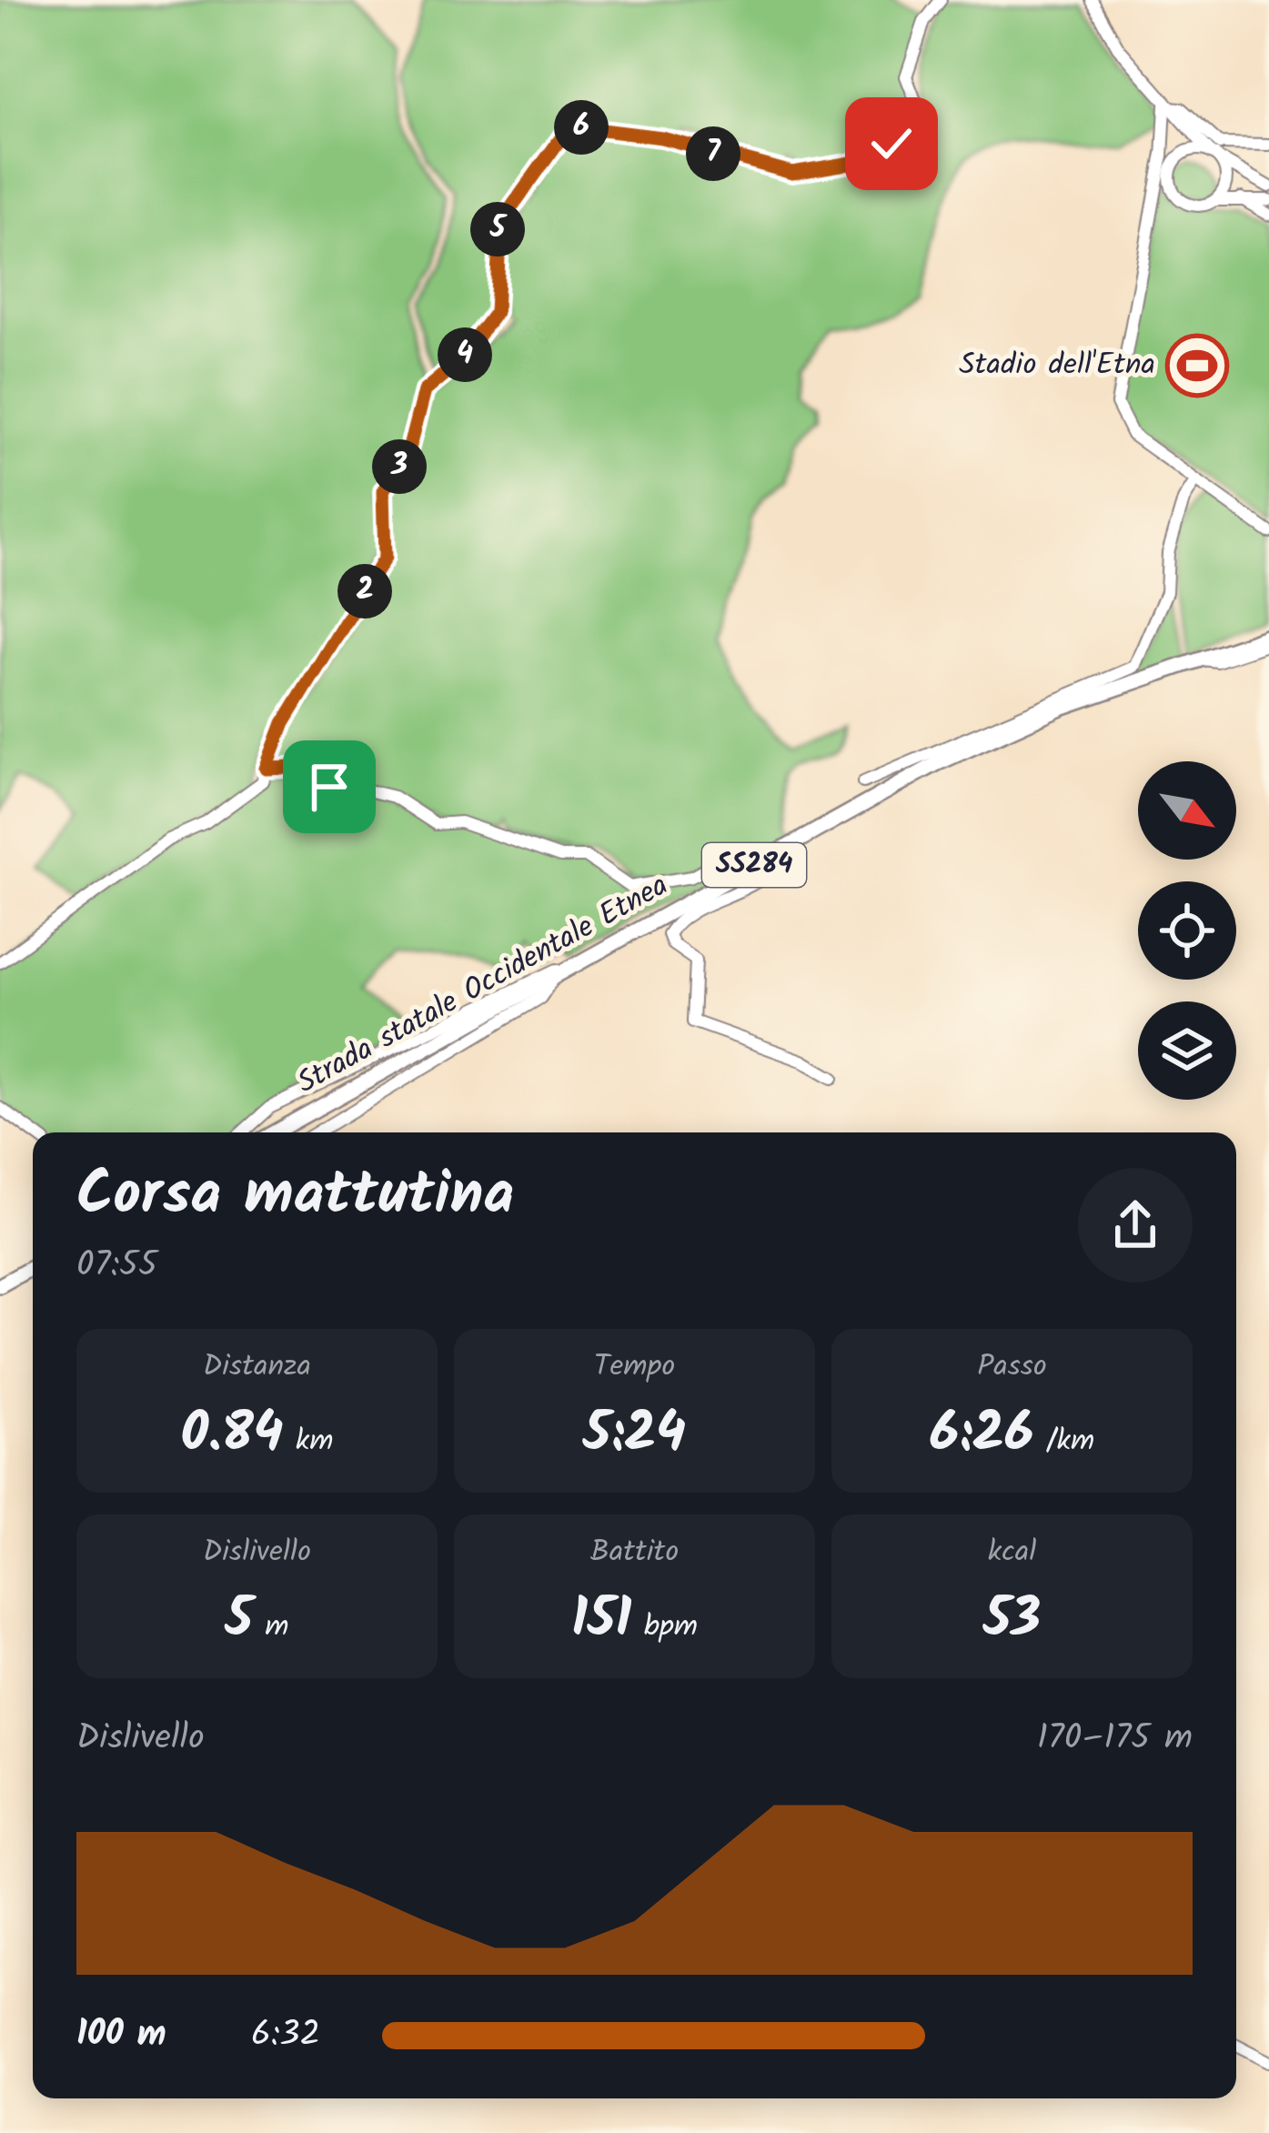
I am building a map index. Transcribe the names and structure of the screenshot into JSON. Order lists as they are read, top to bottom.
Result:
{
  "streets": {
    "main road": ["SS284", "Strada statale Occidentale Etnea"]
  },
  "places": {
    "sports": ["Stadio dell'Etna"]
  },
  "north": "bottom right",
  "page": {
    "pins": [
      "6",
      "7",
      "5",
      "4",
      "3",
      "2"
    ],
    "heading": ["Corsa mattutina", "07:55"],
    "stats": [
      ["Distanza", "0.84 km"],
      ["Tempo", "5:24"],
      ["Passo", "6:26 /km"],
      ["Dislivello", "5 m"],
      ["Battito", "151 bpm"],
      ["kcal", "53"]
    ],
    "chart": ["Dislivello", "170–175 m"],
    "list": [
      {
        "name": "100 m",
        "note": "6:32"
      }
    ]
  }
}
